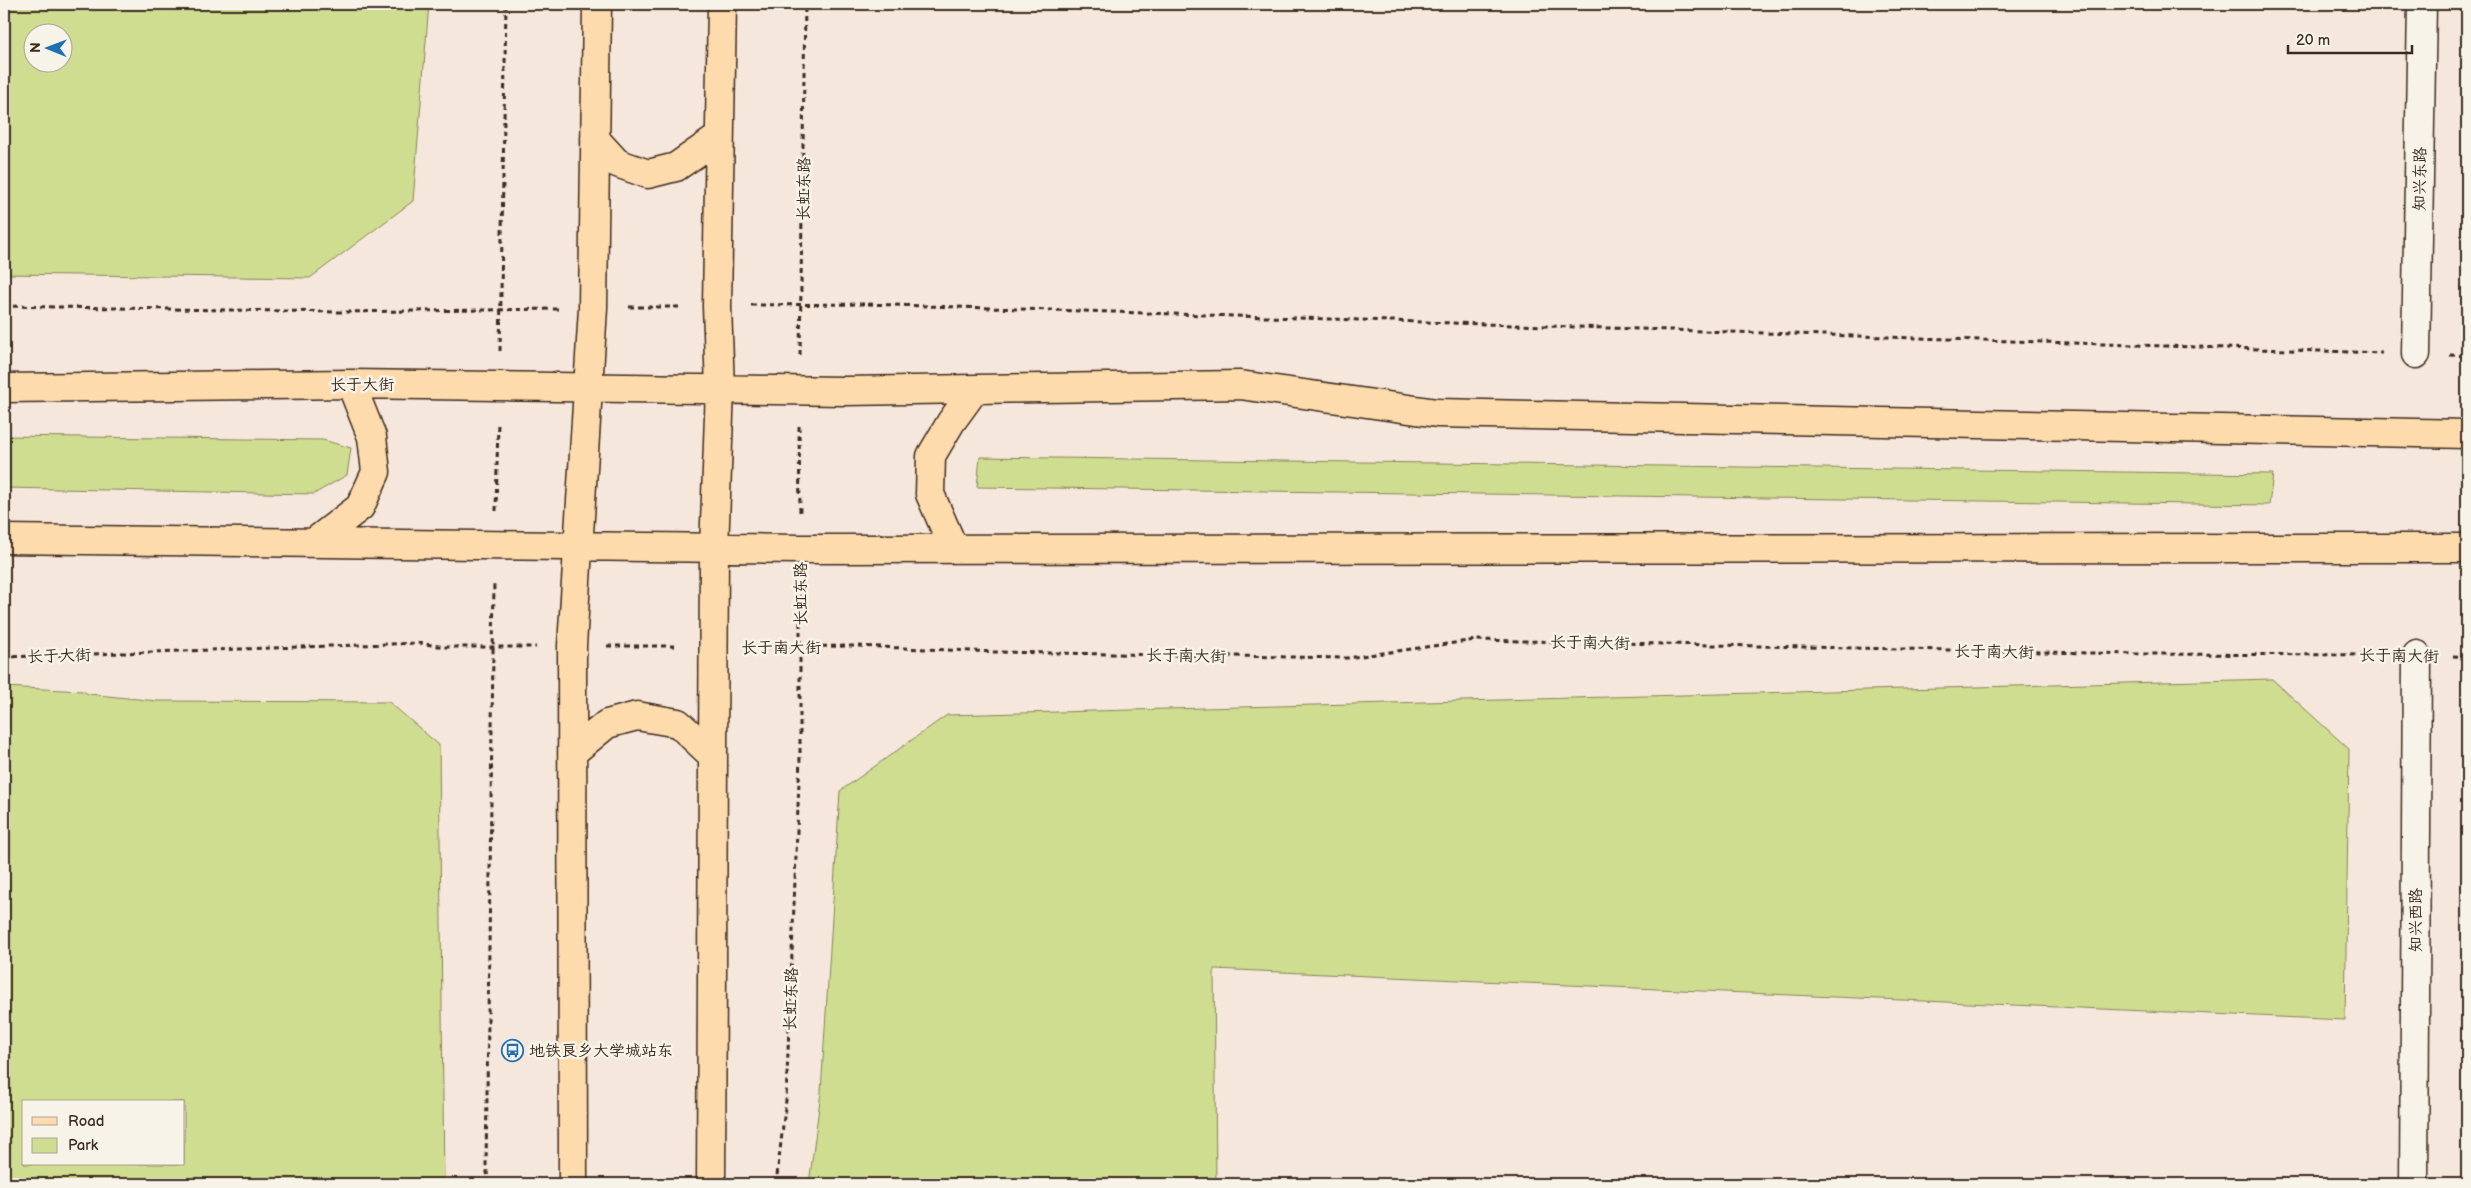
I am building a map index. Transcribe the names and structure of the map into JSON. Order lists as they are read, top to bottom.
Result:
{
  "streets": {
    "main road": ["长于大街"],
    "street": ["知兴东路", "知兴西路"],
    "path": ["长虹东路", "长于南大街"]
  },
  "crossings": [
    ["长虹东路", "长于南大街"],
    ["长于大街", "长于南大街"],
    ["长于南大街", "知兴西路"]
  ],
  "places": {
    "bus stop": ["地铁良乡大学城站东"]
  },
  "legend": ["Road", "Park"],
  "scale_bar": "20 m",
  "north": "left"
}
